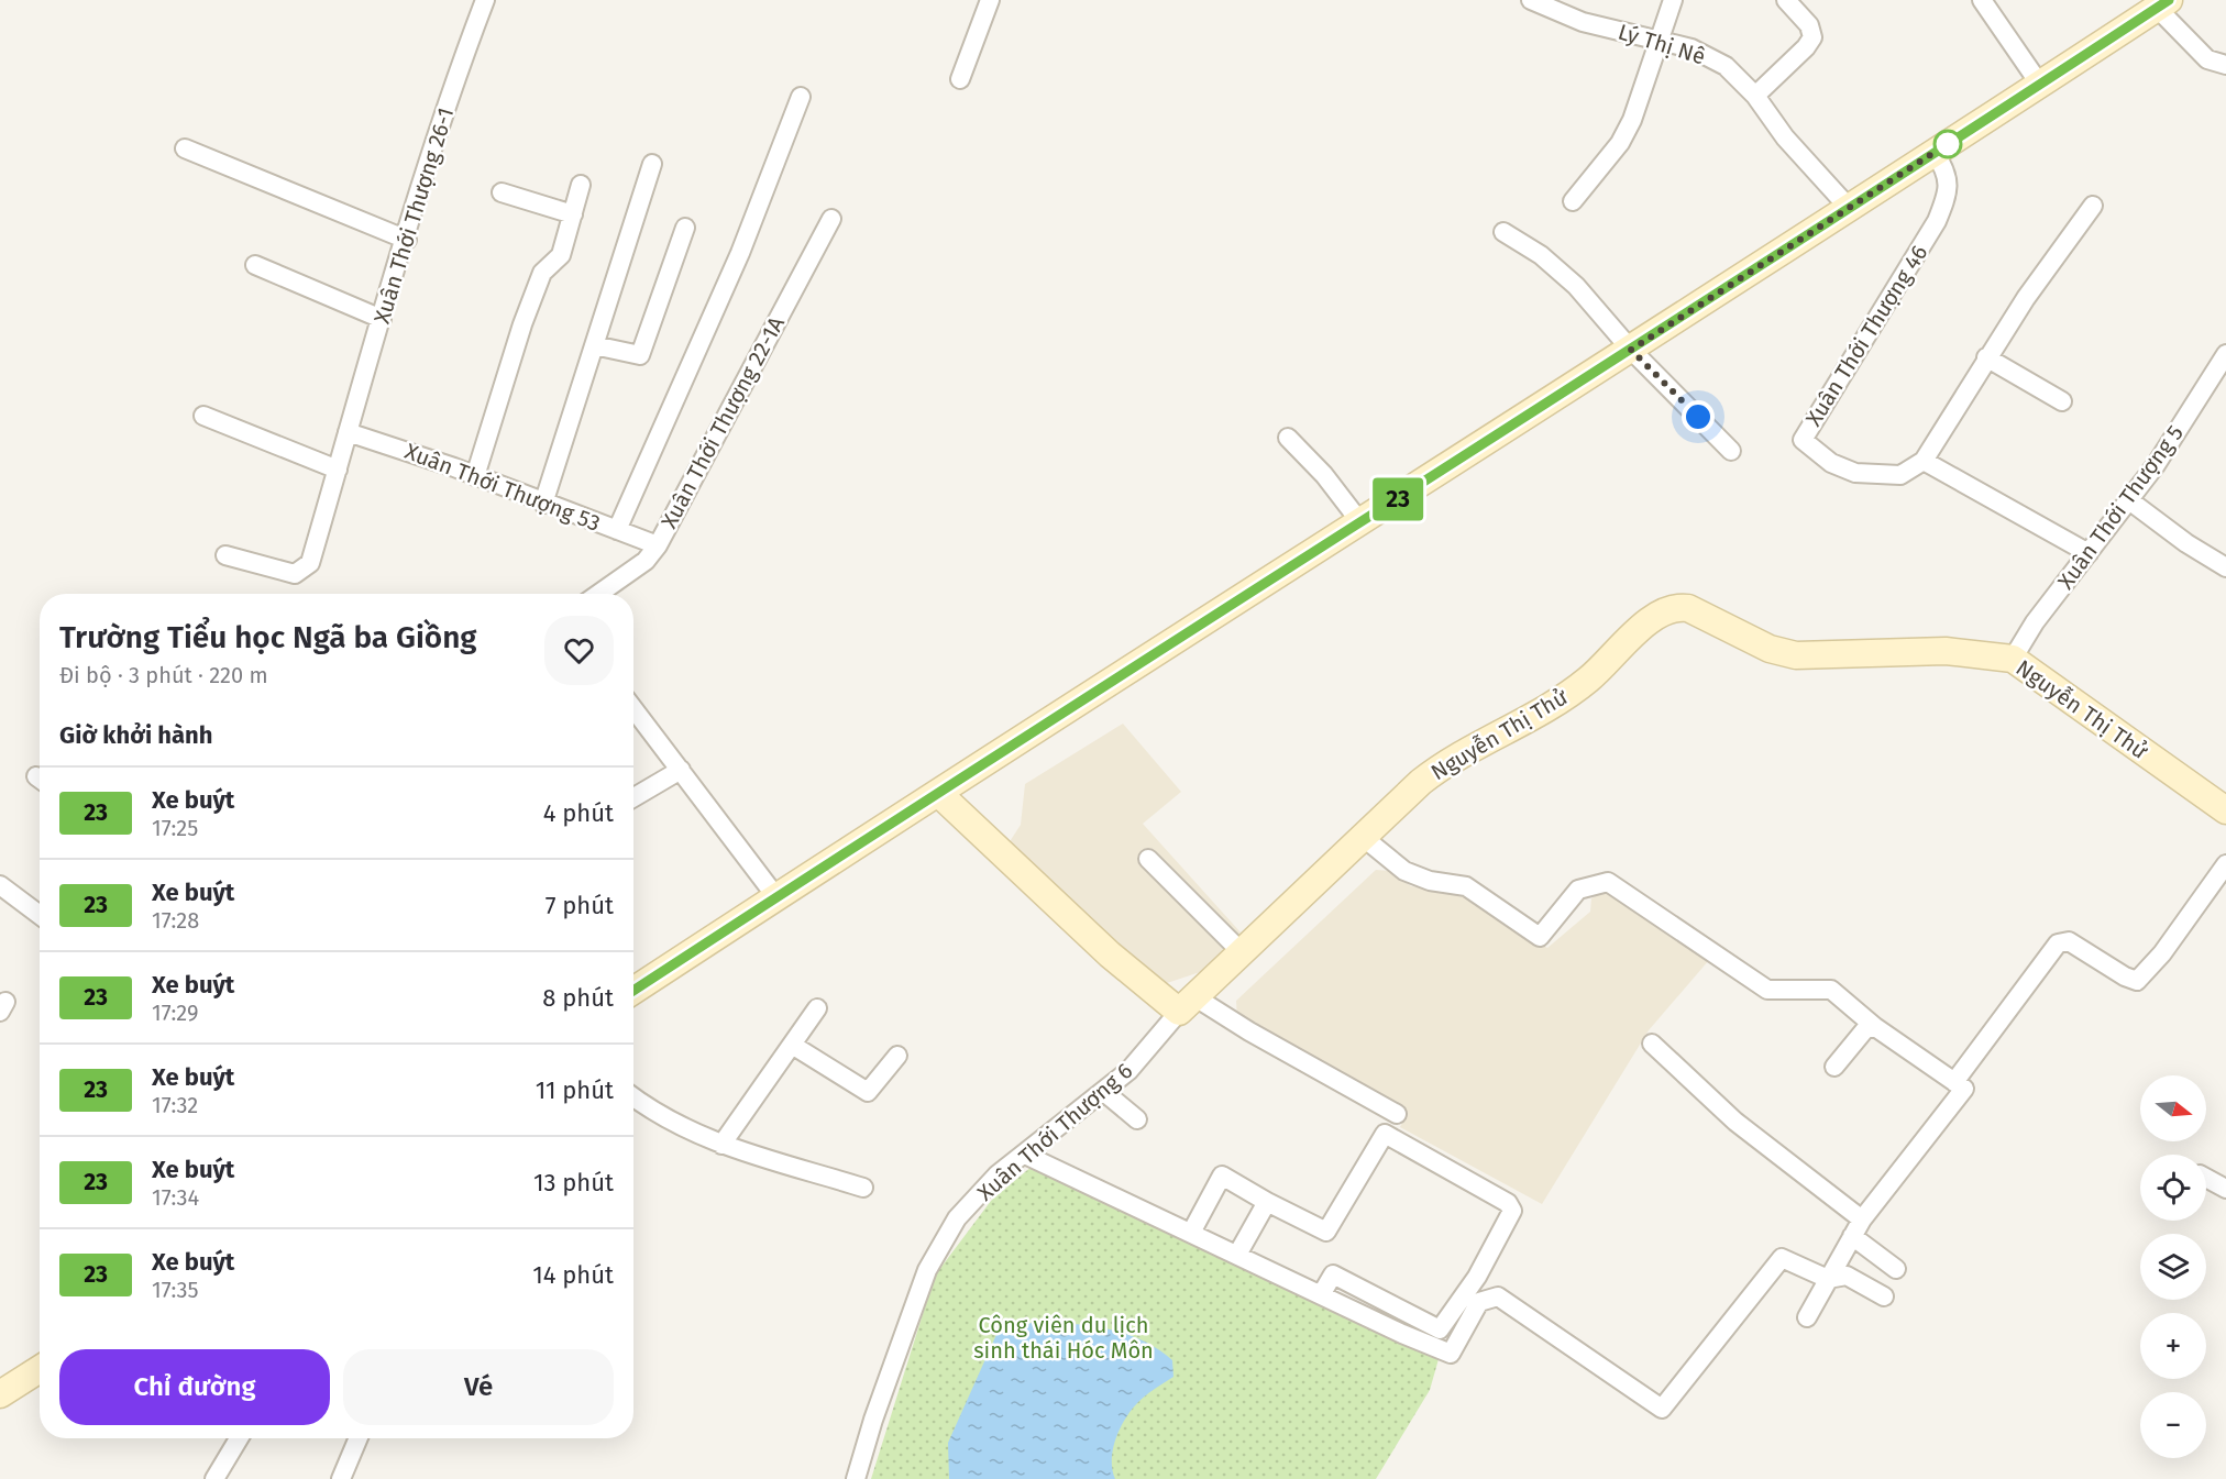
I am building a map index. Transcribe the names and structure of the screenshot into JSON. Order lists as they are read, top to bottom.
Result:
{
  "streets": {
    "main road": ["Nguyễn Thị Thử"],
    "street": [
      "Lý Thị Nê",
      "Xuân Thới Thượng 26-1",
      "Xuân Thới Thượng 46",
      "Xuân Thới Thượng 22-1A",
      "Xuân Thới Thượng 53",
      "Xuân Thới Thượng 5",
      "Xuân Thới Thượng 6"
    ]
  },
  "crossings": [
    ["Xuân Thới Thượng 26-1", "Xuân Thới Thượng 53"],
    ["Xuân Thới Thượng 22-1A", "Xuân Thới Thượng 53"],
    ["Xuân Thới Thượng 5", "Nguyễn Thị Thử"],
    ["Nguyễn Thị Thử", "Xuân Thới Thượng 6"]
  ],
  "parks": ["Công viên du lịch sinh thái Hóc Môn"],
  "lines": ["bus line 23"],
  "north": "right",
  "page": {
    "on_map": "23",
    "heading": [
      ["Trường Tiểu học Ngã ba Giồng", "Đi bộ · 3 phút · 220 m"],
      "Giờ khởi hành"
    ],
    "list": [
      {
        "mark": "23",
        "name": "Xe buýt",
        "note": "17:25",
        "value": "4 phút"
      },
      {
        "mark": "23",
        "name": "Xe buýt",
        "note": "17:28",
        "value": "7 phút"
      },
      {
        "mark": "23",
        "name": "Xe buýt",
        "note": "17:29",
        "value": "8 phút"
      },
      {
        "mark": "23",
        "name": "Xe buýt",
        "note": "17:32",
        "value": "11 phút"
      },
      {
        "mark": "23",
        "name": "Xe buýt",
        "note": "17:34",
        "value": "13 phút"
      },
      {
        "mark": "23",
        "name": "Xe buýt",
        "note": "17:35",
        "value": "14 phút"
      }
    ],
    "map_buttons": ["+", "−"],
    "buttons": ["Chỉ đường", "Vé"]
  }
}
